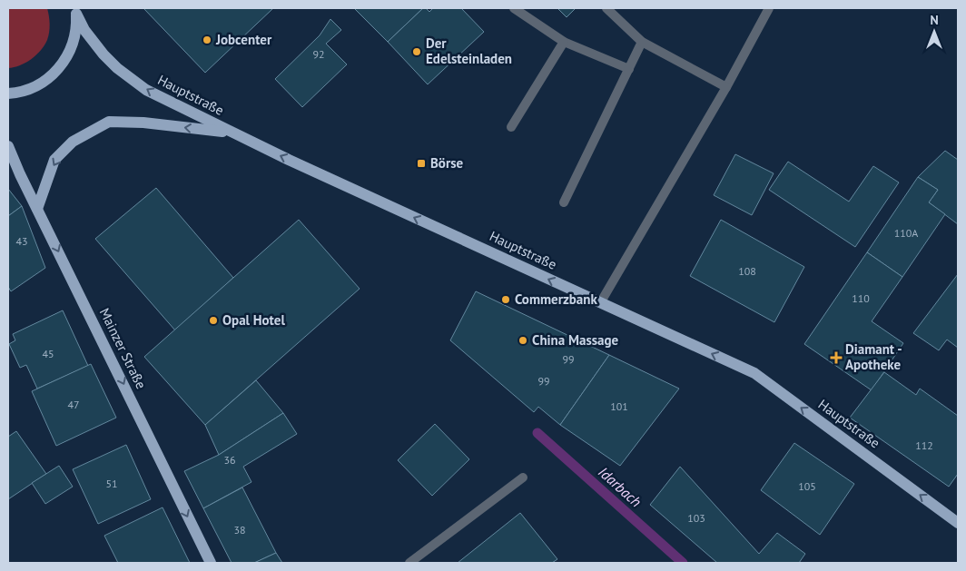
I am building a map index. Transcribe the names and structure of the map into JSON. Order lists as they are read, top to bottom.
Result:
{
  "streets": {
    "main road": ["Hauptstraße", "Mainzer Straße"]
  },
  "one_way": ["Hauptstraße", "Mainzer Straße"],
  "water": ["Idarbach"],
  "places": {
    "other": [
      "Jobcenter",
      "Der Edelsteinladen",
      "Commerzbank",
      "Opal Hotel",
      "China Massage"
    ],
    "transit": ["Börse"],
    "health": ["Diamant - Apotheke"]
  },
  "house_numbers": [
    "92",
    "110A",
    "43",
    "108",
    "110",
    "45",
    "99",
    "99",
    "47",
    "101",
    "112",
    "36",
    "51",
    "105",
    "103",
    "38"
  ],
  "north": "top"
}
